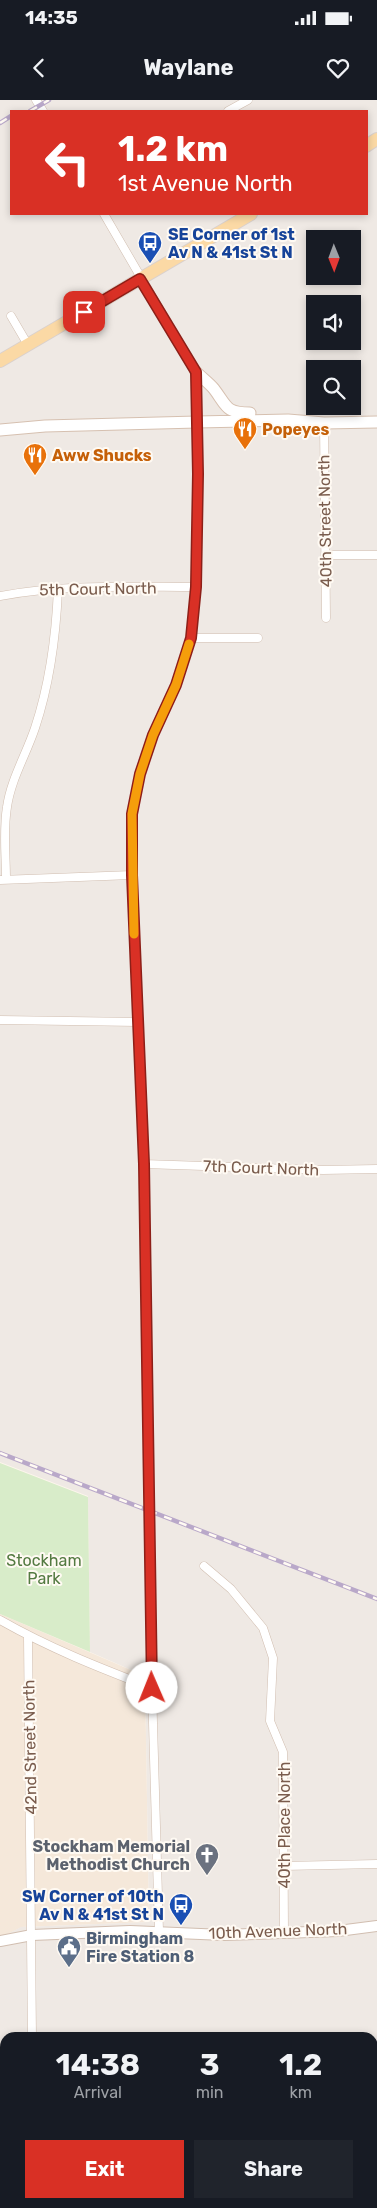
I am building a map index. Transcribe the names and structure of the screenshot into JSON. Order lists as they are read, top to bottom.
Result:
{
  "streets": {
    "street": [
      "40th Street North",
      "5th Court North",
      "7th Court North",
      "42nd Street North",
      "40th Place North",
      "10th Avenue North"
    ]
  },
  "crossings": [
    ["42nd Street North", "10th Avenue North"],
    ["40th Place North", "10th Avenue North"]
  ],
  "parks": ["Stockham Park"],
  "places": {
    "bus stop": ["SE Corner of 1st Av N & 41st St N", "SW Corner of 10th Av N & 41st St N"],
    "restaurant": ["Popeyes", "Aww Shucks"],
    "church": ["Stockham Memorial Methodist Church"],
    "public building": ["Birmingham Fire Station 8"]
  },
  "north": "bottom",
  "page": {
    "status": "14:35",
    "header": "Waylane",
    "turn": ["1.2 km", "1st Avenue North"],
    "eta": [
      "14:38",
      "Arrival",
      "3",
      "min",
      "1.2",
      "km"
    ],
    "buttons": ["Exit", "Share"]
  }
}
